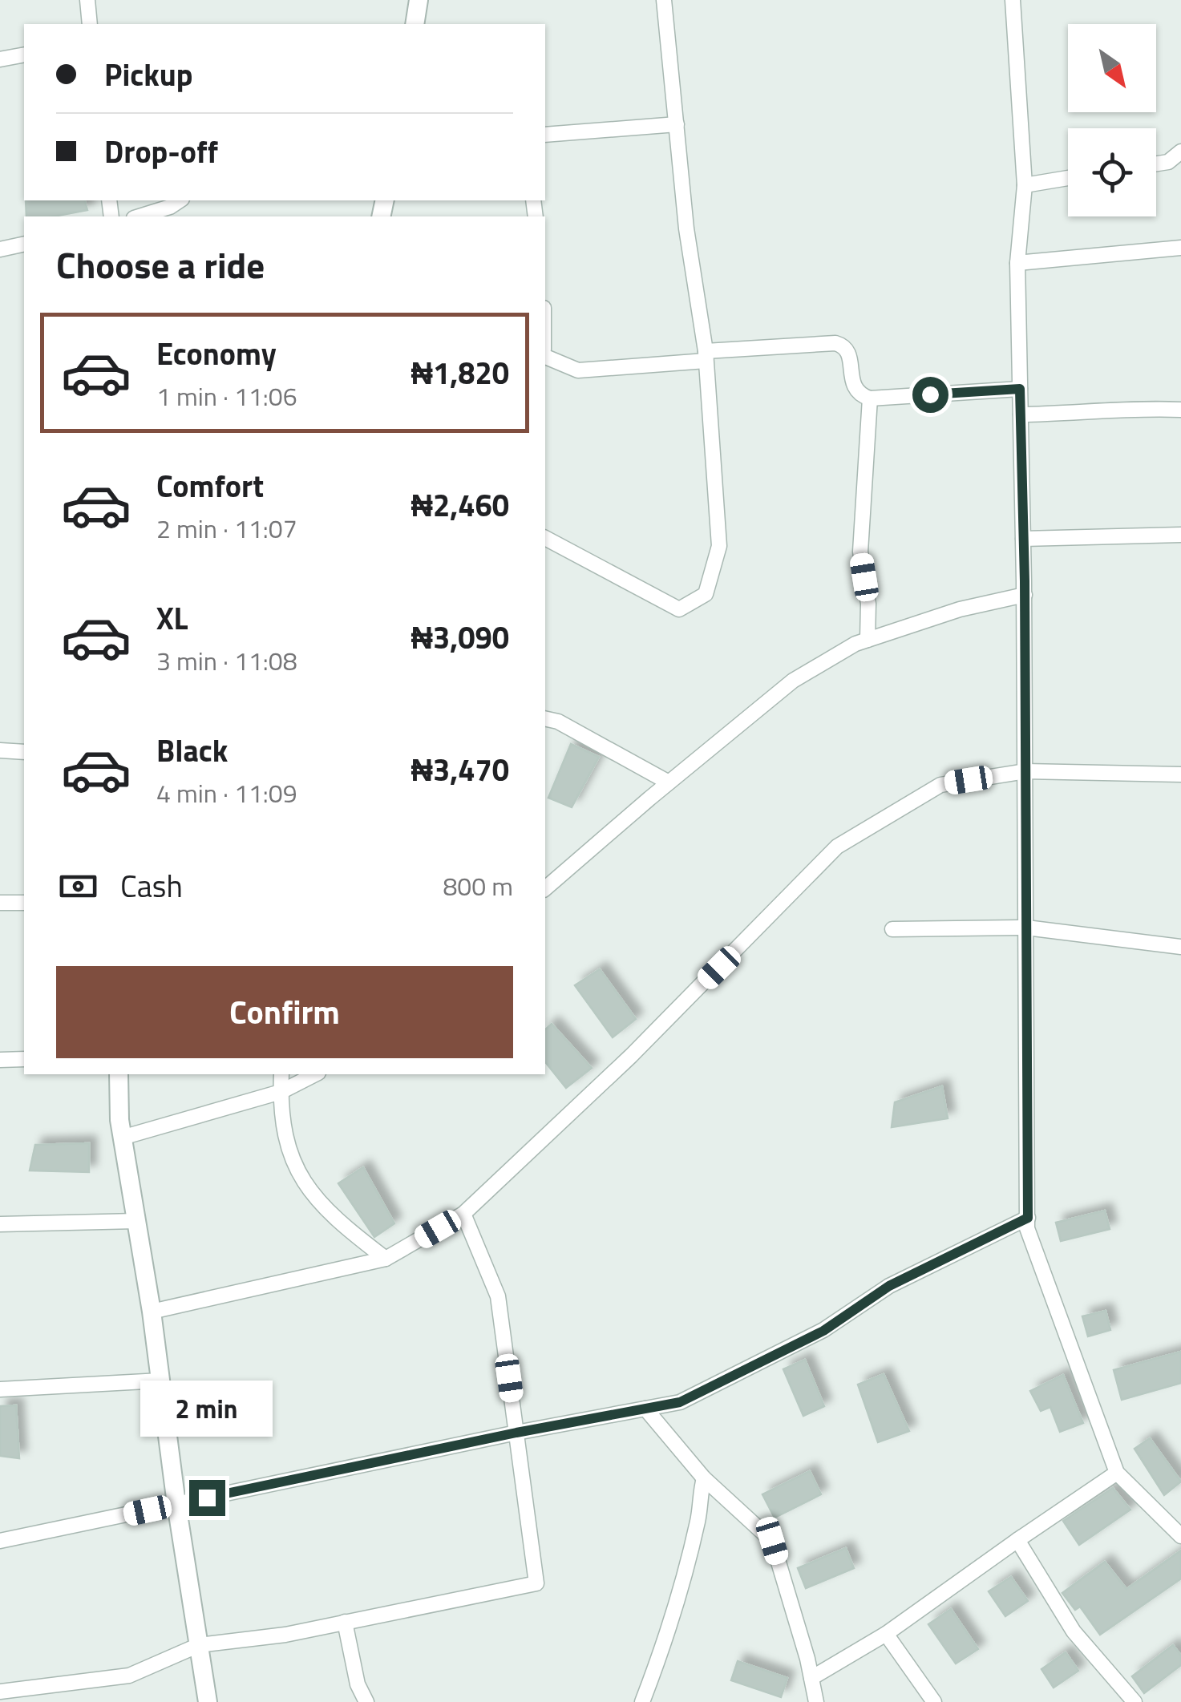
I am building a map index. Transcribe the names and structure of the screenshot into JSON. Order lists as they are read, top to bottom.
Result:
{
  "north": "bottom right",
  "page": {
    "banner": ["Pickup", "Drop-off"],
    "heading": "Choose a ride",
    "list": [
      {
        "name": "Economy",
        "note": "1 min · 11:06",
        "value": "₦1,820"
      },
      {
        "name": "Comfort",
        "note": "2 min · 11:07",
        "value": "₦2,460"
      },
      {
        "name": "XL",
        "note": "3 min · 11:08",
        "value": "₦3,090"
      },
      {
        "name": "Black",
        "note": "4 min · 11:09",
        "value": "₦3,470"
      }
    ],
    "pay": ["Cash", "800 m"],
    "buttons": "Confirm",
    "bubble": "2 min"
  }
}
